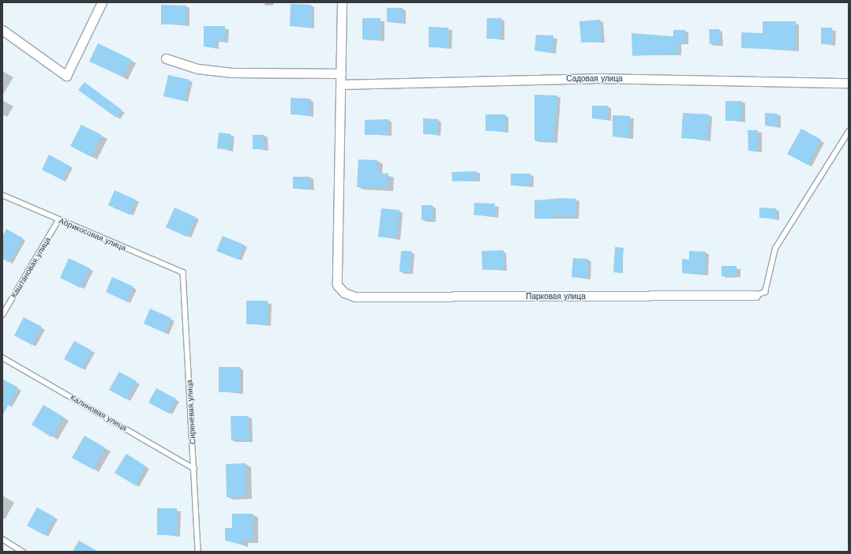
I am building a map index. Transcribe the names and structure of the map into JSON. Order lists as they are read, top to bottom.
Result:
{
  "streets": {
    "street": ["Садовая улица", "Парковая улица"],
    "lane": [
      "Абрикосовая улица",
      "Каштановая улица",
      "Сиреневая улица",
      "Калиновая улица"
    ]
  },
  "crossings": [
    ["Садовая улица", "Парковая улица"],
    ["Абрикосовая улица", "Каштановая улица"],
    ["Абрикосовая улица", "Сиреневая улица"],
    ["Сиреневая улица", "Калиновая улица"]
  ]
}
